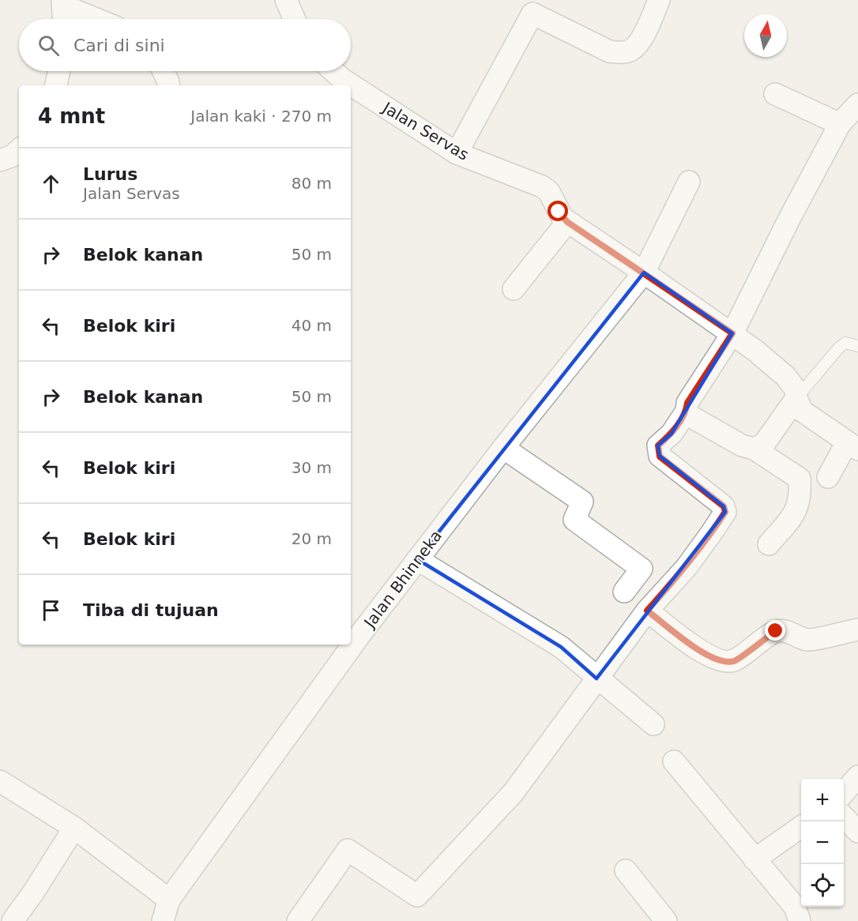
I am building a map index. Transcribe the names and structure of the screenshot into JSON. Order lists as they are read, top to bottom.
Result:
{
  "streets": {
    "street": ["Jalan Servas", "Jalan Bhinneka"]
  },
  "crossings": [
    ["Jalan Servas", "Jalan Bhinneka"]
  ],
  "north": "top",
  "page": {
    "search": "Cari di sini",
    "heading": ["4 mnt", "Jalan kaki · 270 m"],
    "list": [
      ["Lurus", "Jalan Servas", "80 m"],
      ["Belok kanan", "50 m"],
      ["Belok kiri", "40 m"],
      ["Belok kanan", "50 m"],
      ["Belok kiri", "30 m"],
      ["Belok kiri", "20 m"],
      "Tiba di tujuan"
    ],
    "map_buttons": ["+", "−"]
  }
}
